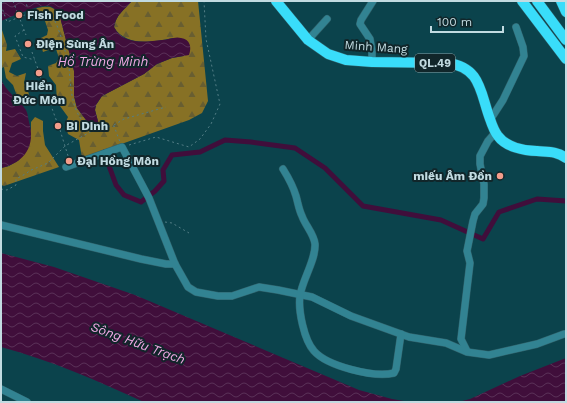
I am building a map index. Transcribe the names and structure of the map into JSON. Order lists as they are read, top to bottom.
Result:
{
  "streets": {
    "highway": ["Minh Mang", "QL.49"]
  },
  "water": ["Hồ Trừng Minh", "Sông Hữu Trạch"],
  "places": [
    "Fish Food",
    "Điện Sùng Ân",
    "Hiển Đức Môn",
    "Bi Dinh",
    "Đại Hồng Môn",
    "miếu Âm Đồn"
  ],
  "scale_bar": "100 m"
}
